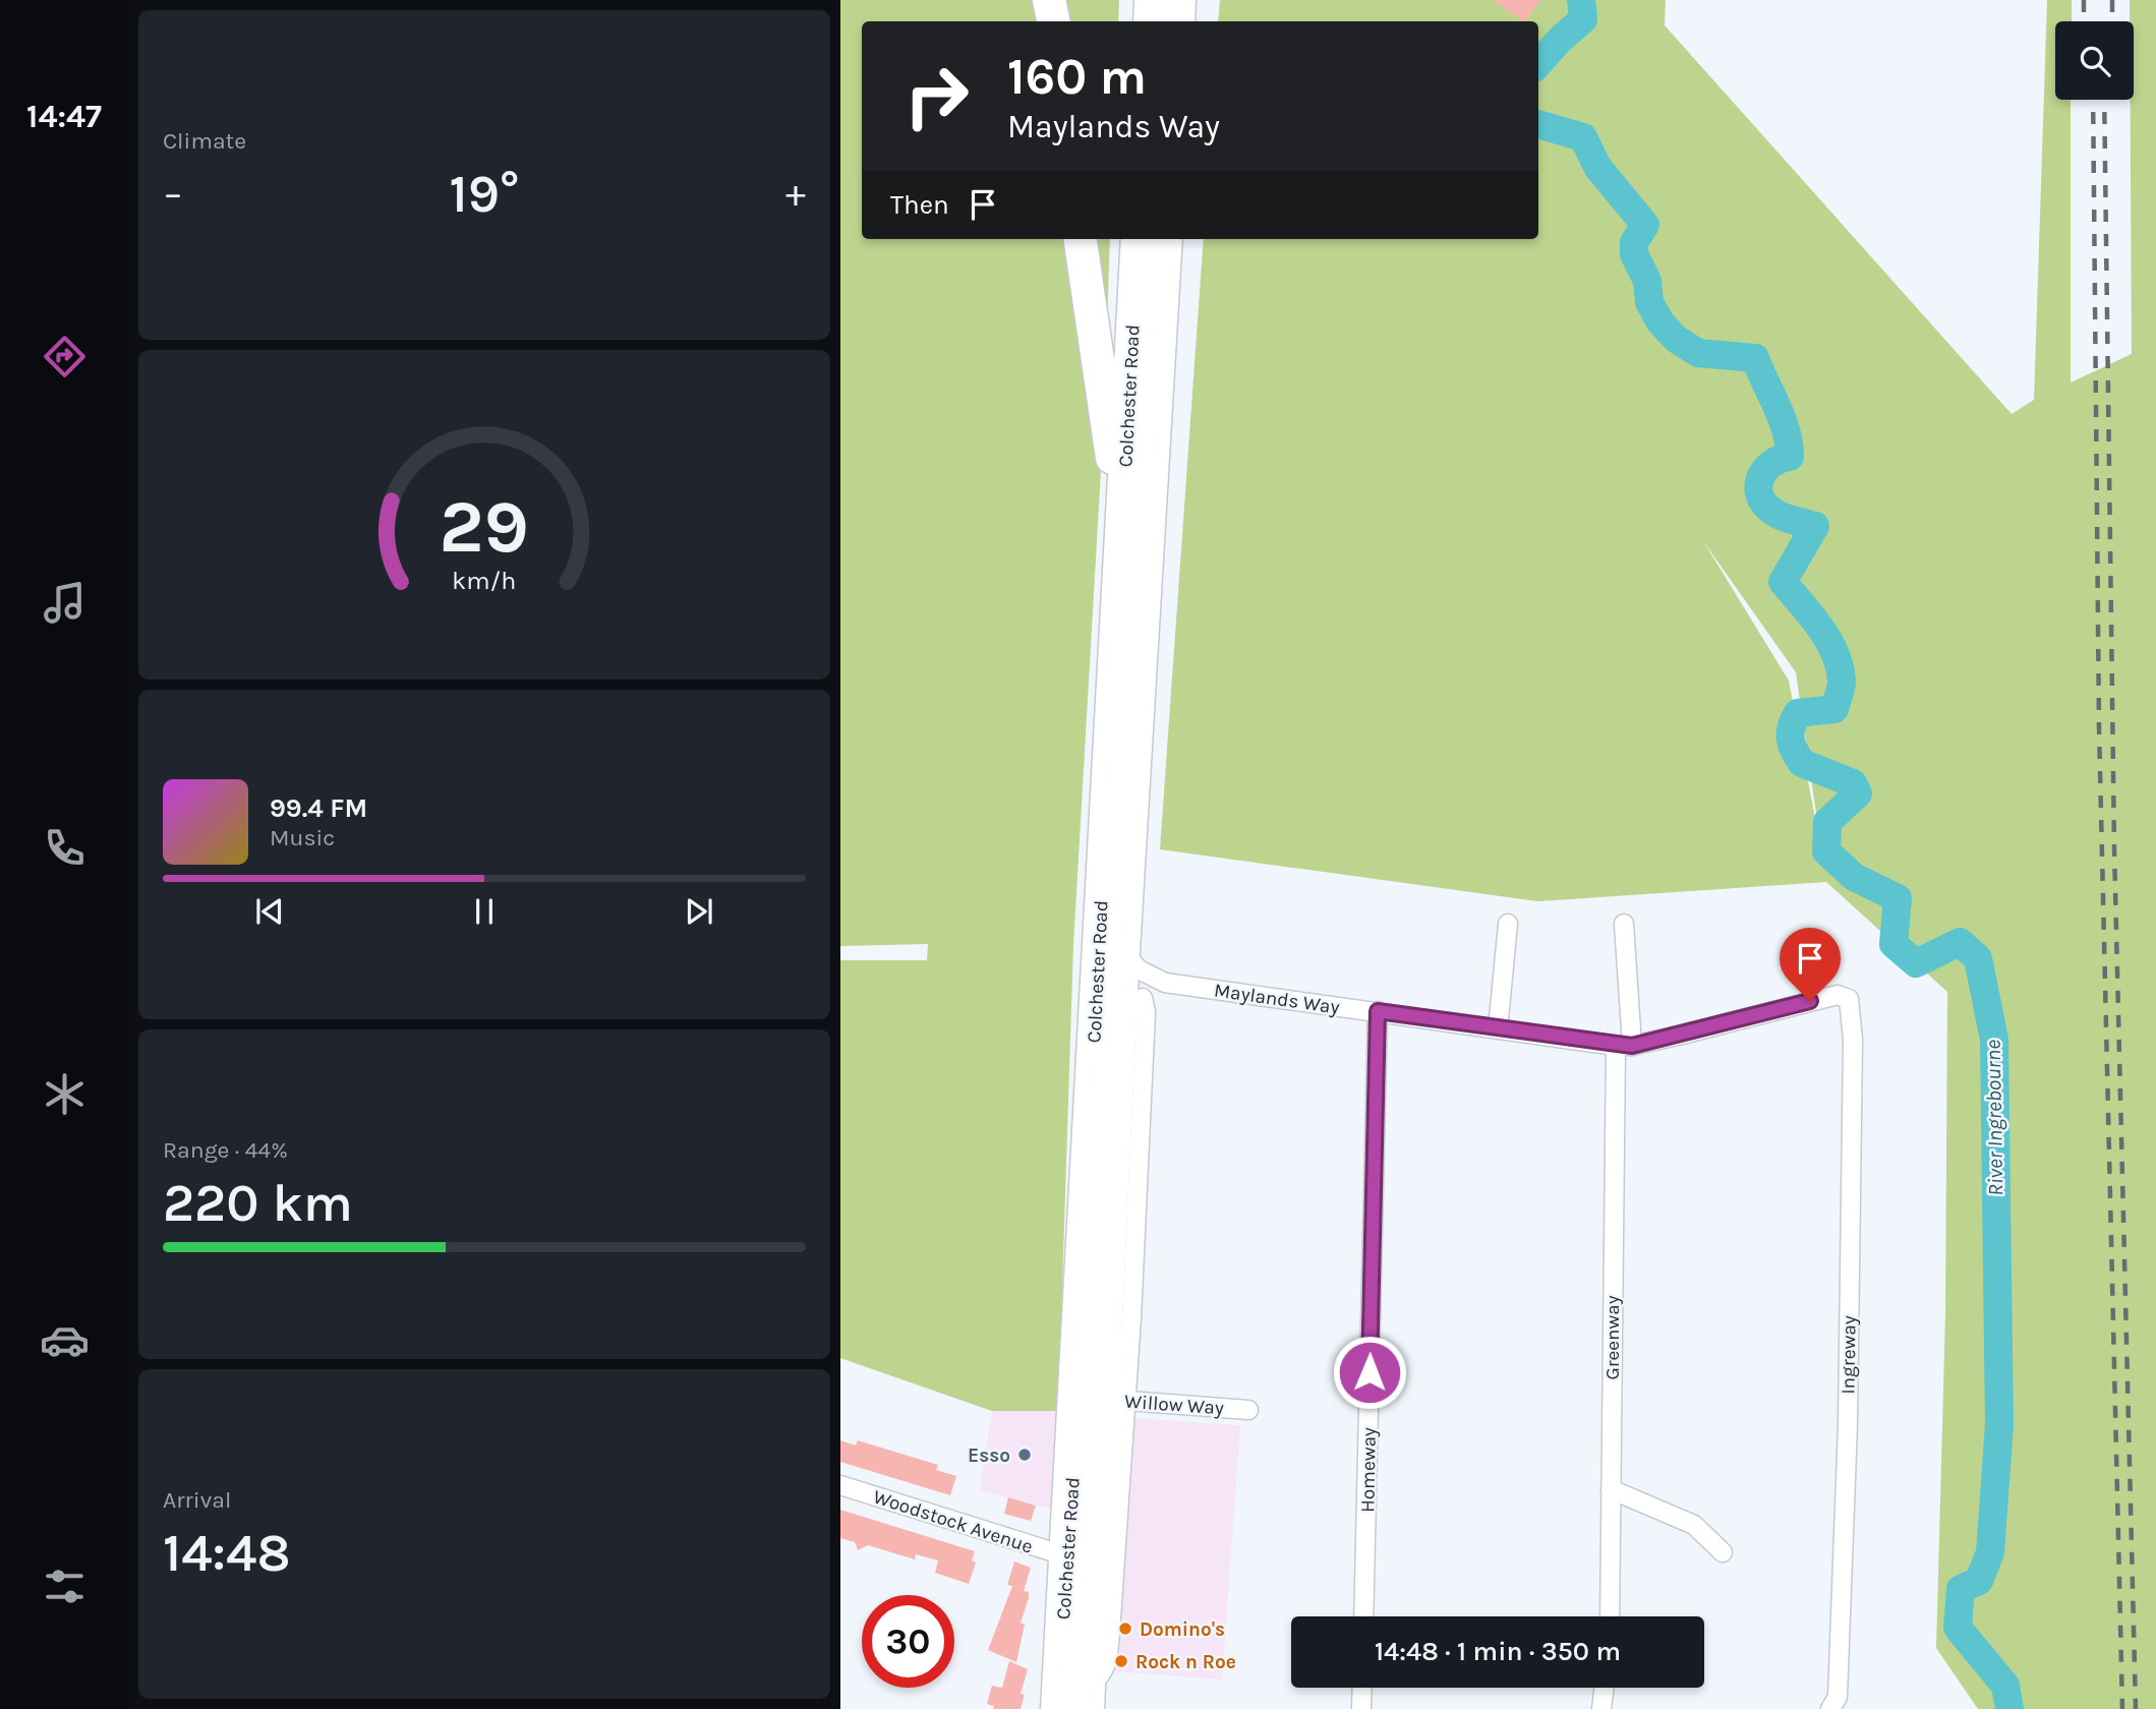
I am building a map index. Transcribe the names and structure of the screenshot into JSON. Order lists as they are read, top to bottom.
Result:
{
  "streets": {
    "highway": ["Colchester Road"],
    "street": [
      "Maylands Way",
      "Greenway",
      "Ingreway",
      "Willow Way",
      "Homeway",
      "Woodstock Avenue"
    ]
  },
  "crossings": [
    ["Colchester Road", "Maylands Way"],
    ["Colchester Road", "Willow Way"],
    ["Colchester Road", "Woodstock Avenue"],
    ["Maylands Way", "Greenway"],
    ["Maylands Way", "Ingreway"],
    ["Maylands Way", "Homeway"]
  ],
  "water": ["River Ingrebourne"],
  "places": ["Esso", "Domino's", "Rock n Roe"],
  "page": {
    "tabs": "14:47",
    "tile": [
      "Climate",
      ["Range · 44%", "220 km"],
      ["Arrival", "14:48"]
    ],
    "turn": ["160 m", "Maylands Way"],
    "heat": ["−", "19°", "+"],
    "then": "Then",
    "song": ["99.4 FM", "Music"],
    "limit": "30",
    "trip": "14:48 · 1 min · 350 m",
    "gauge": ["29", "km/h"]
  }
}
